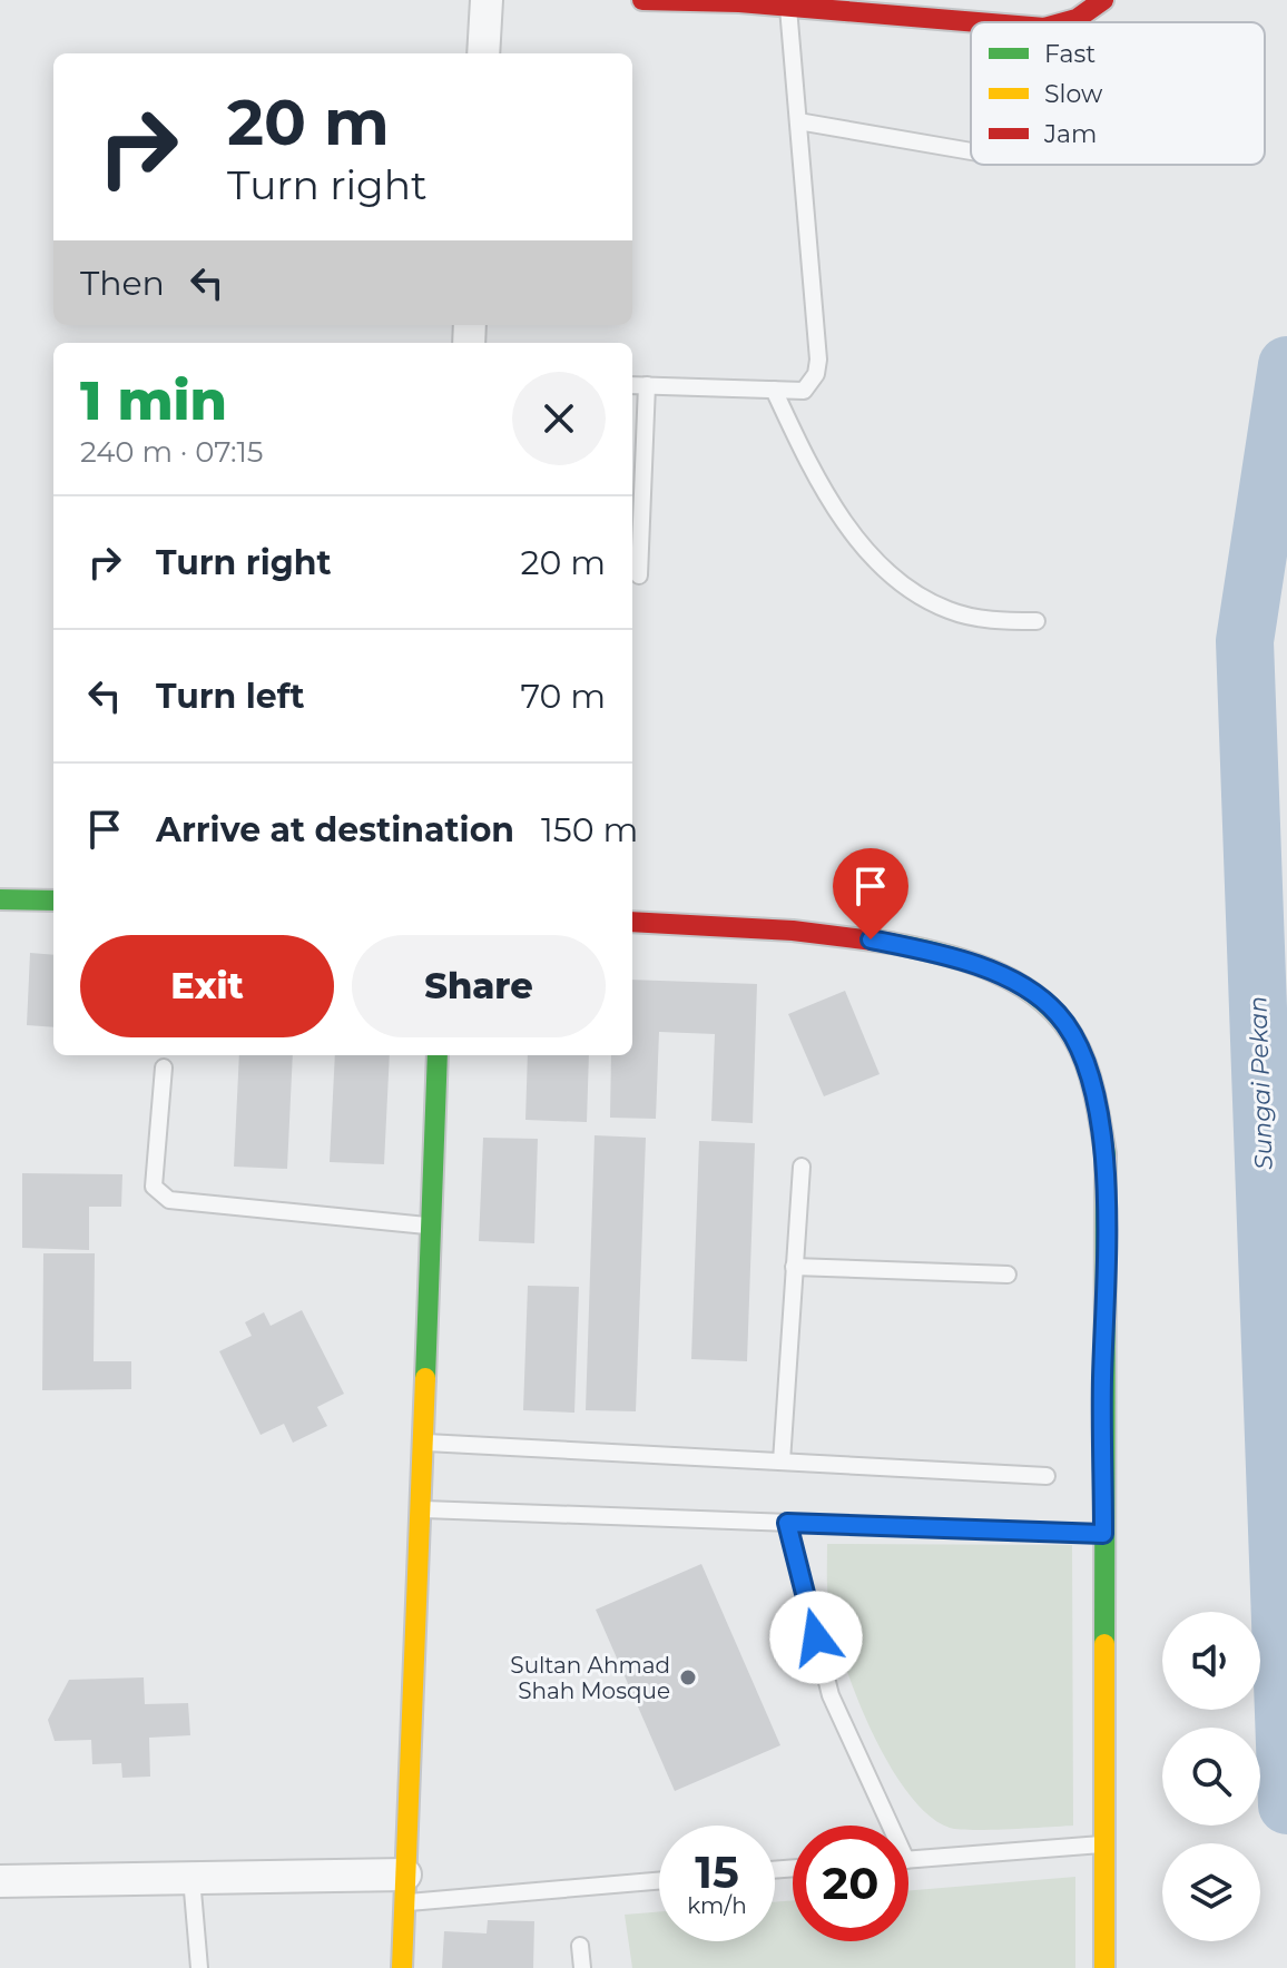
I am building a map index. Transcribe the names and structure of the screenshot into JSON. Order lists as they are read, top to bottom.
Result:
{
  "water": ["Sungai Pekan"],
  "places": ["Sultan Ahmad Shah Mosque"],
  "legend": ["Fast", "Slow", "Jam"],
  "page": {
    "turn": ["20 m", "Turn right"],
    "then": "Then",
    "heading": ["1 min", "240 m · 07:15"],
    "list": [
      {
        "name": "Turn right",
        "value": "20 m"
      },
      {
        "name": "Turn left",
        "value": "70 m"
      },
      {
        "name": "Arrive at destination",
        "value": "150 m"
      }
    ],
    "buttons": ["Exit", "Share"],
    "speed": "15 km/h",
    "limit": "20"
  }
}
